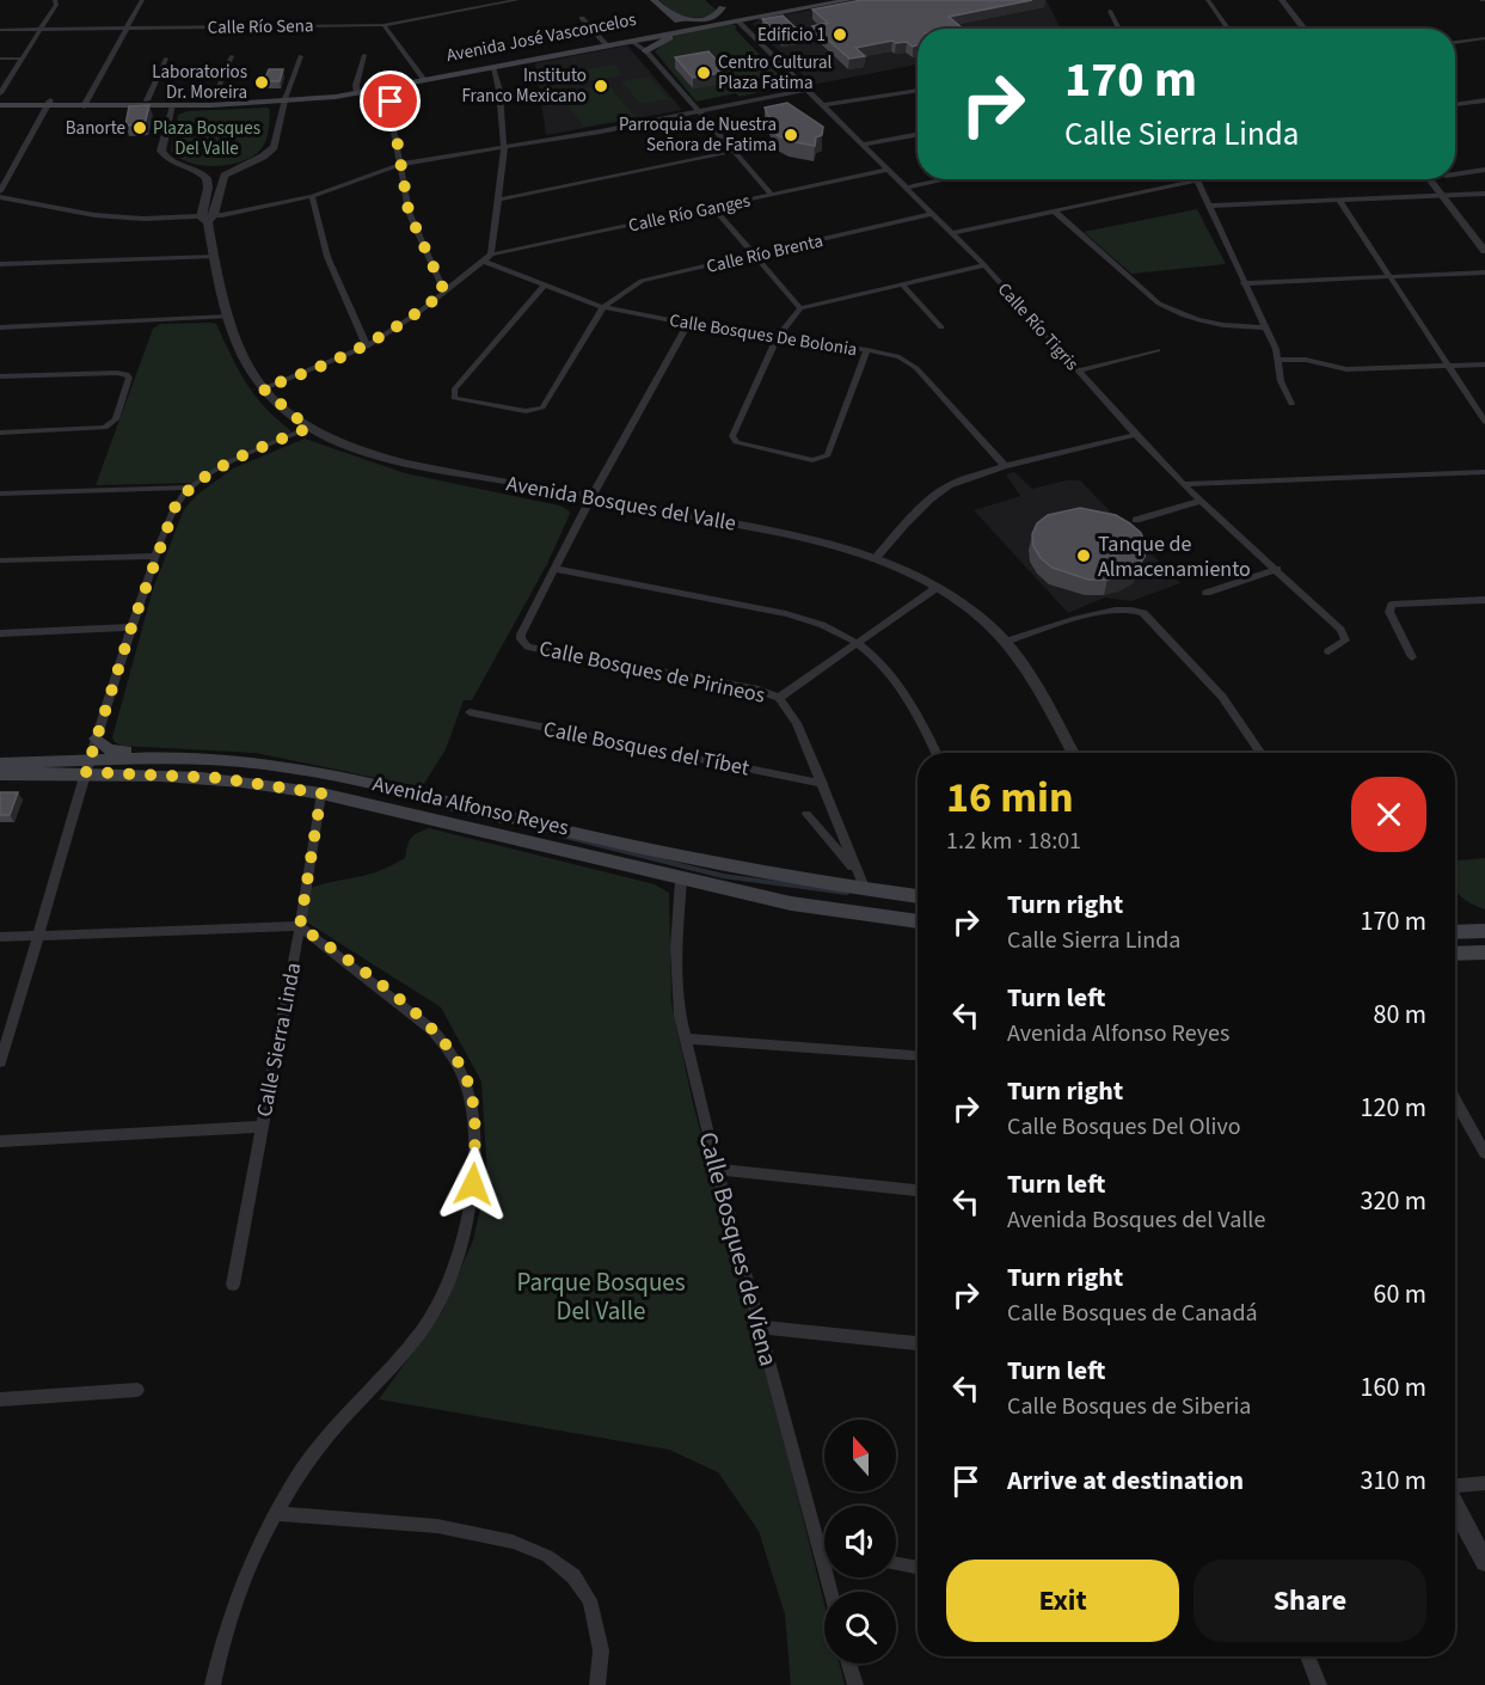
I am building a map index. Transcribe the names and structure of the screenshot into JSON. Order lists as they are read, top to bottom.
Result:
{
  "streets": {
    "main road": ["Avenida José Vasconcelos", "Avenida Alfonso Reyes"],
    "street": [
      "Calle Río Sena",
      "Calle Río Ganges",
      "Calle Río Brenta",
      "Calle Río Tigris",
      "Calle Bosques De Bolonia",
      "Avenida Bosques del Valle",
      "Calle Bosques de Pirineos",
      "Calle Bosques del Tíbet",
      "Calle Sierra Linda",
      "Calle Bosques de Viena"
    ]
  },
  "crossings": [
    ["Avenida José Vasconcelos", "Calle Río Tigris"],
    ["Avenida José Vasconcelos", "Avenida Bosques del Valle"],
    ["Calle Río Ganges", "Calle Río Tigris"],
    ["Calle Río Brenta", "Calle Río Tigris"],
    ["Calle Río Brenta", "Calle Bosques De Bolonia"],
    ["Calle Bosques de Pirineos", "Calle Bosques del Tíbet"],
    ["Calle Bosques de Pirineos", "Avenida Alfonso Reyes"],
    ["Avenida Alfonso Reyes", "Calle Sierra Linda"],
    ["Avenida Alfonso Reyes", "Calle Bosques de Viena"]
  ],
  "parks": ["Plaza Bosques Del Valle", "Parque Bosques Del Valle"],
  "places": [
    "Edificio 1",
    "Centro Cultural Plaza Fatima",
    "Laboratorios Dr. Moreira",
    "Instituto Franco Mexicano",
    "Banorte",
    "Parroquia de Nuestra Señora de Fatima",
    "Tanque de Almacenamiento"
  ],
  "north": "top",
  "page": {
    "turn": ["170 m", "Calle Sierra Linda"],
    "heading": ["16 min", "1.2 km · 18:01"],
    "list": [
      {
        "name": "Turn right",
        "note": "Calle Sierra Linda",
        "value": "170 m"
      },
      {
        "name": "Turn left",
        "note": "Avenida Alfonso Reyes",
        "value": "80 m"
      },
      {
        "name": "Turn right",
        "note": "Calle Bosques Del Olivo",
        "value": "120 m"
      },
      {
        "name": "Turn left",
        "note": "Avenida Bosques del Valle",
        "value": "320 m"
      },
      {
        "name": "Turn right",
        "note": "Calle Bosques de Canadá",
        "value": "60 m"
      },
      {
        "name": "Turn left",
        "note": "Calle Bosques de Siberia",
        "value": "160 m"
      },
      {
        "name": "Arrive at destination",
        "value": "310 m"
      }
    ],
    "buttons": ["Exit", "Share"]
  }
}
